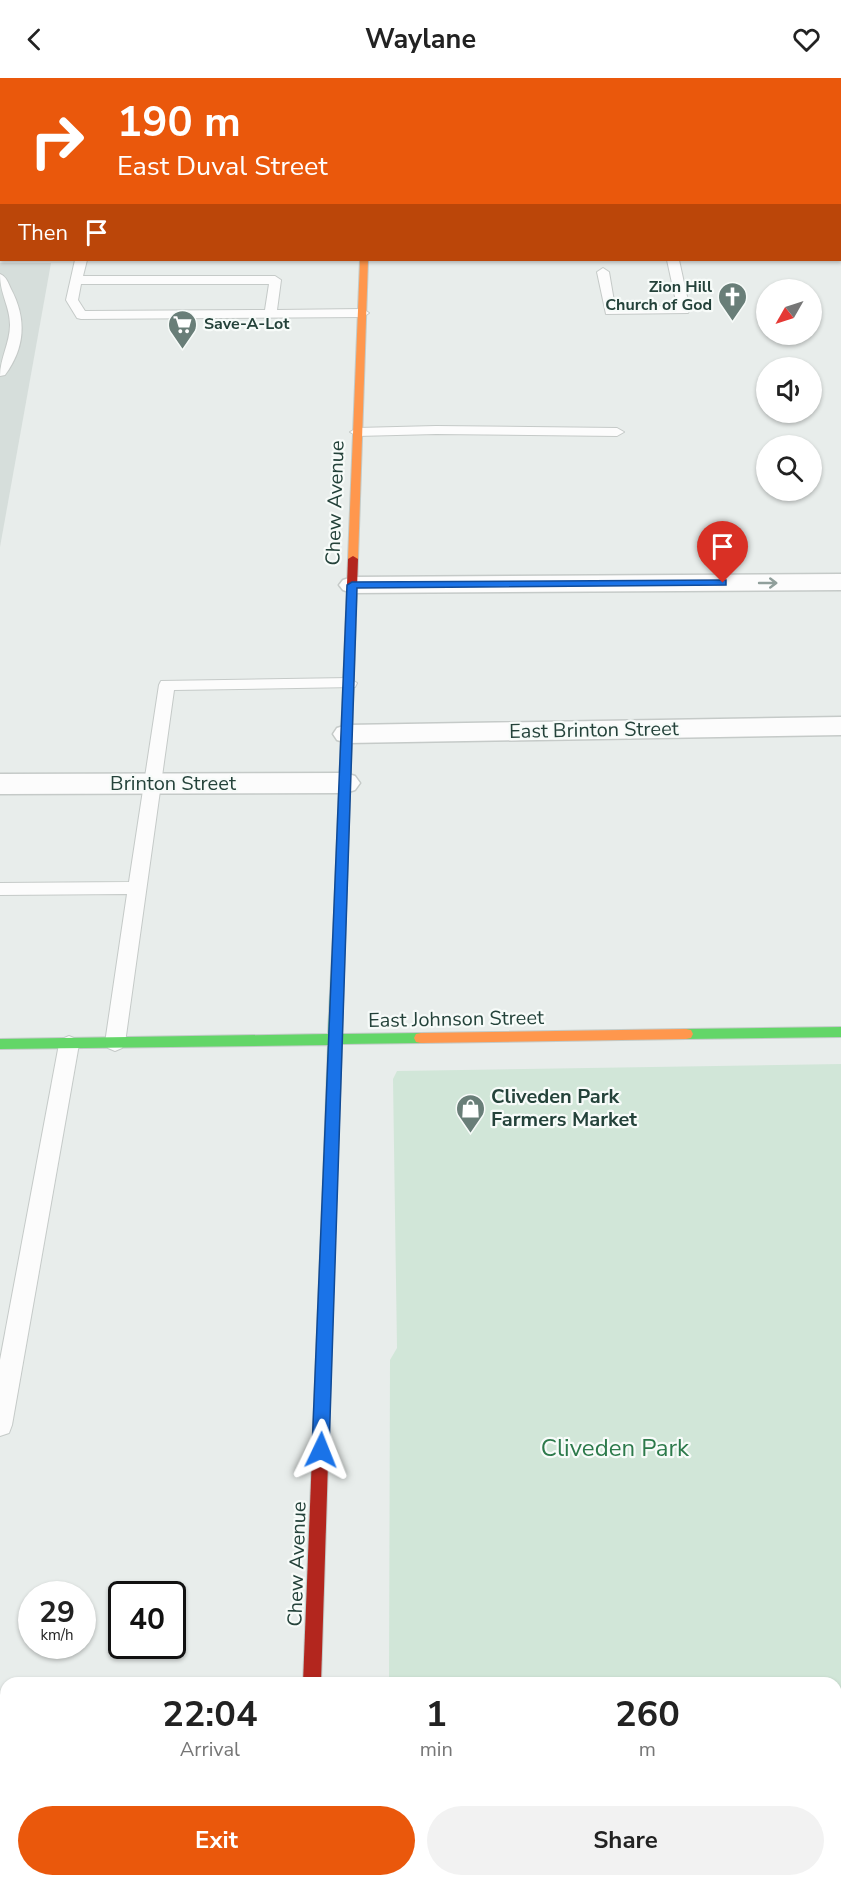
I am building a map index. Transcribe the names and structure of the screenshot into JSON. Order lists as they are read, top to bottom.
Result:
{
  "streets": {
    "street": [
      "Chew Avenue",
      "East Brinton Street",
      "Brinton Street",
      "East Johnson Street"
    ]
  },
  "crossings": [
    ["Chew Avenue", "East Brinton Street"],
    ["Chew Avenue", "Brinton Street"],
    ["Chew Avenue", "East Johnson Street"]
  ],
  "parks": ["Cliveden Park"],
  "places": {
    "church": ["Zion Hill Church of God"],
    "supermarket": ["Save-A-Lot"],
    "shop": ["Cliveden Park Farmers Market"]
  },
  "north": "bottom left",
  "page": {
    "header": "Waylane",
    "turn": ["190 m", "East Duval Street"],
    "then": "Then",
    "speed": "29 km/h",
    "limit": "40",
    "eta": [
      "22:04",
      "Arrival",
      "1",
      "min",
      "260",
      "m"
    ],
    "buttons": ["Exit", "Share"]
  }
}
